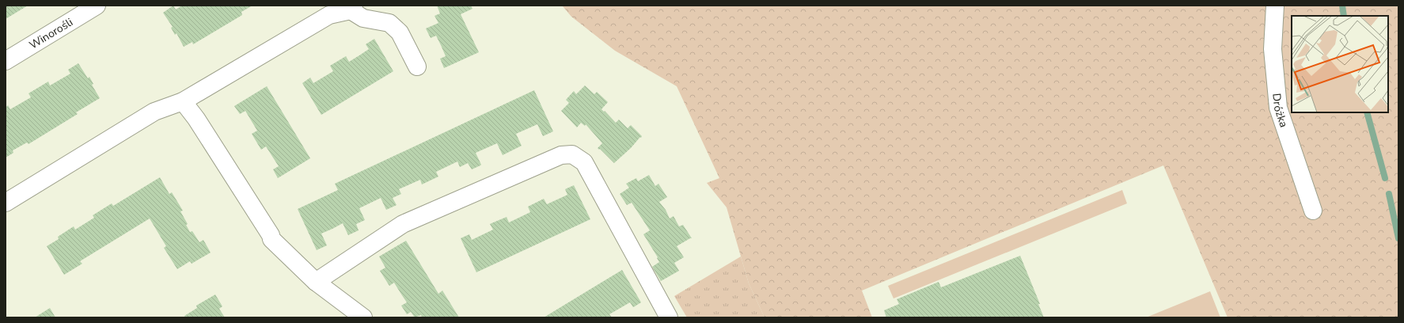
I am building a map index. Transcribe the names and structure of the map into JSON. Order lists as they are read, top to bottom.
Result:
{
  "streets": {
    "street": ["Winorośli", "Dróżka"]
  }
}
